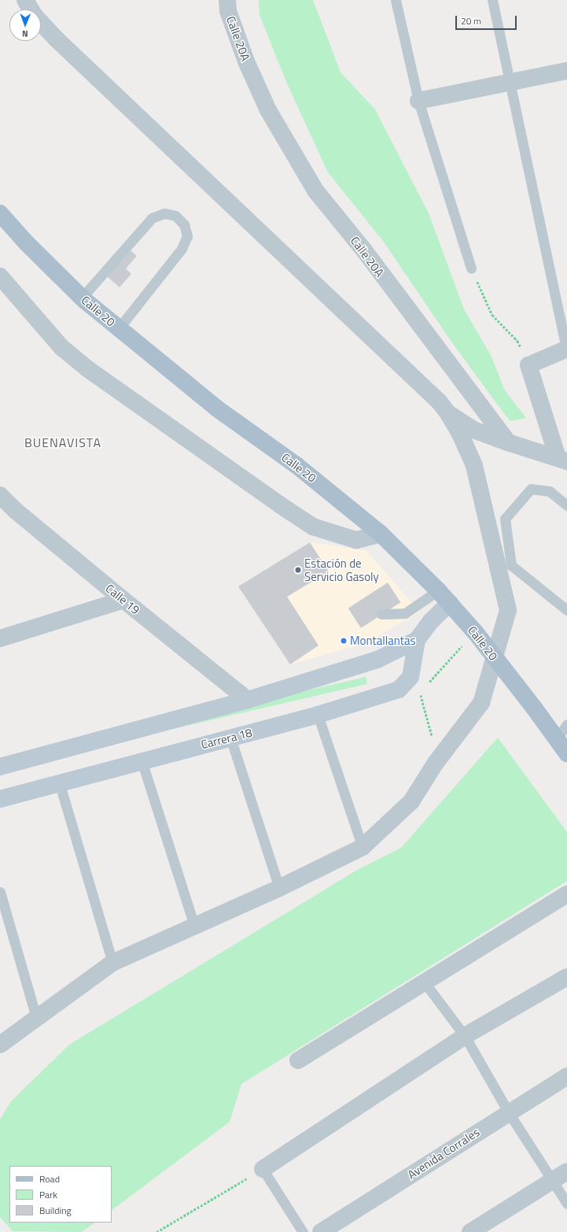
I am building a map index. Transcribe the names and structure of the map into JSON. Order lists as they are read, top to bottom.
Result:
{
  "streets": {
    "main road": ["Calle 20", "Carrera 18"],
    "street": ["Calle 20A", "Calle 19", "Avenida Corrales"]
  },
  "districts": ["BUENAVISTA"],
  "places": ["Estación de Servicio Gasoly", "Montallantas"],
  "legend": ["Road", "Park", "Building"],
  "scale_bar": "20 m",
  "north": "bottom"
}
